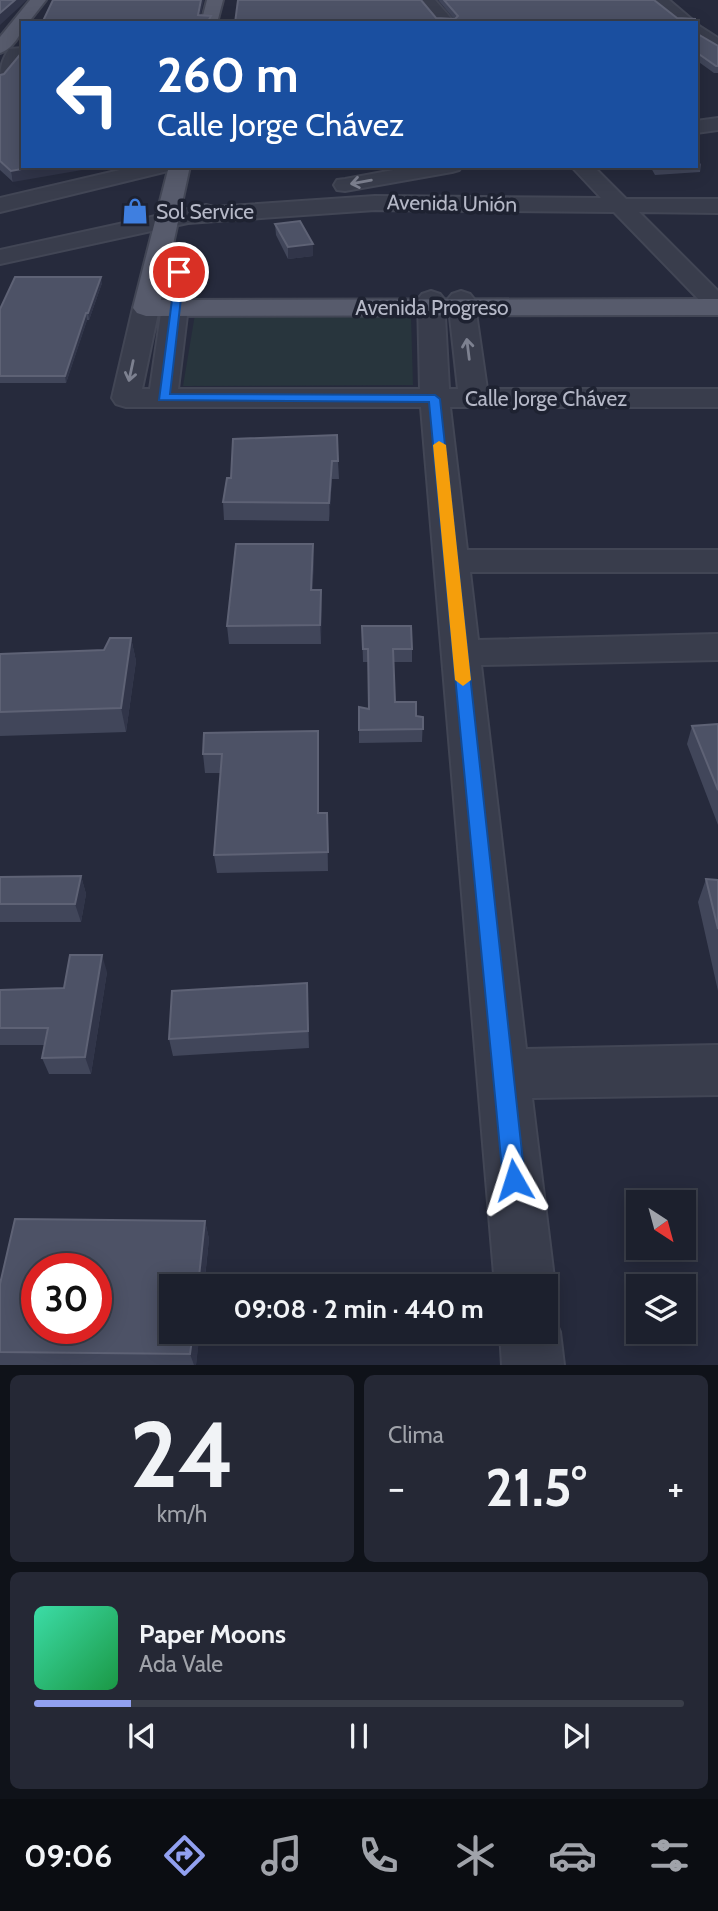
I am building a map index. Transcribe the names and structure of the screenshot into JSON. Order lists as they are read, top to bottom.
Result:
{
  "streets": {
    "main road": ["Avenida Progreso"],
    "street": ["Avenida Unión", "Calle Jorge Chávez"]
  },
  "crossings": [
    ["Avenida Progreso", "Calle Jorge Chávez"]
  ],
  "places": {
    "shop": ["Sol Service"]
  },
  "north": "bottom right",
  "page": {
    "turn": ["260 m", "Calle Jorge Chávez"],
    "limit": "30",
    "trip": "09:08 · 2 min · 440 m",
    "tile": [
      ["24", "km/h"],
      "Clima"
    ],
    "heat": ["−", "21.5°", "+"],
    "song": ["Paper Moons", "Ada Vale"],
    "tabs": "09:06"
  }
}
